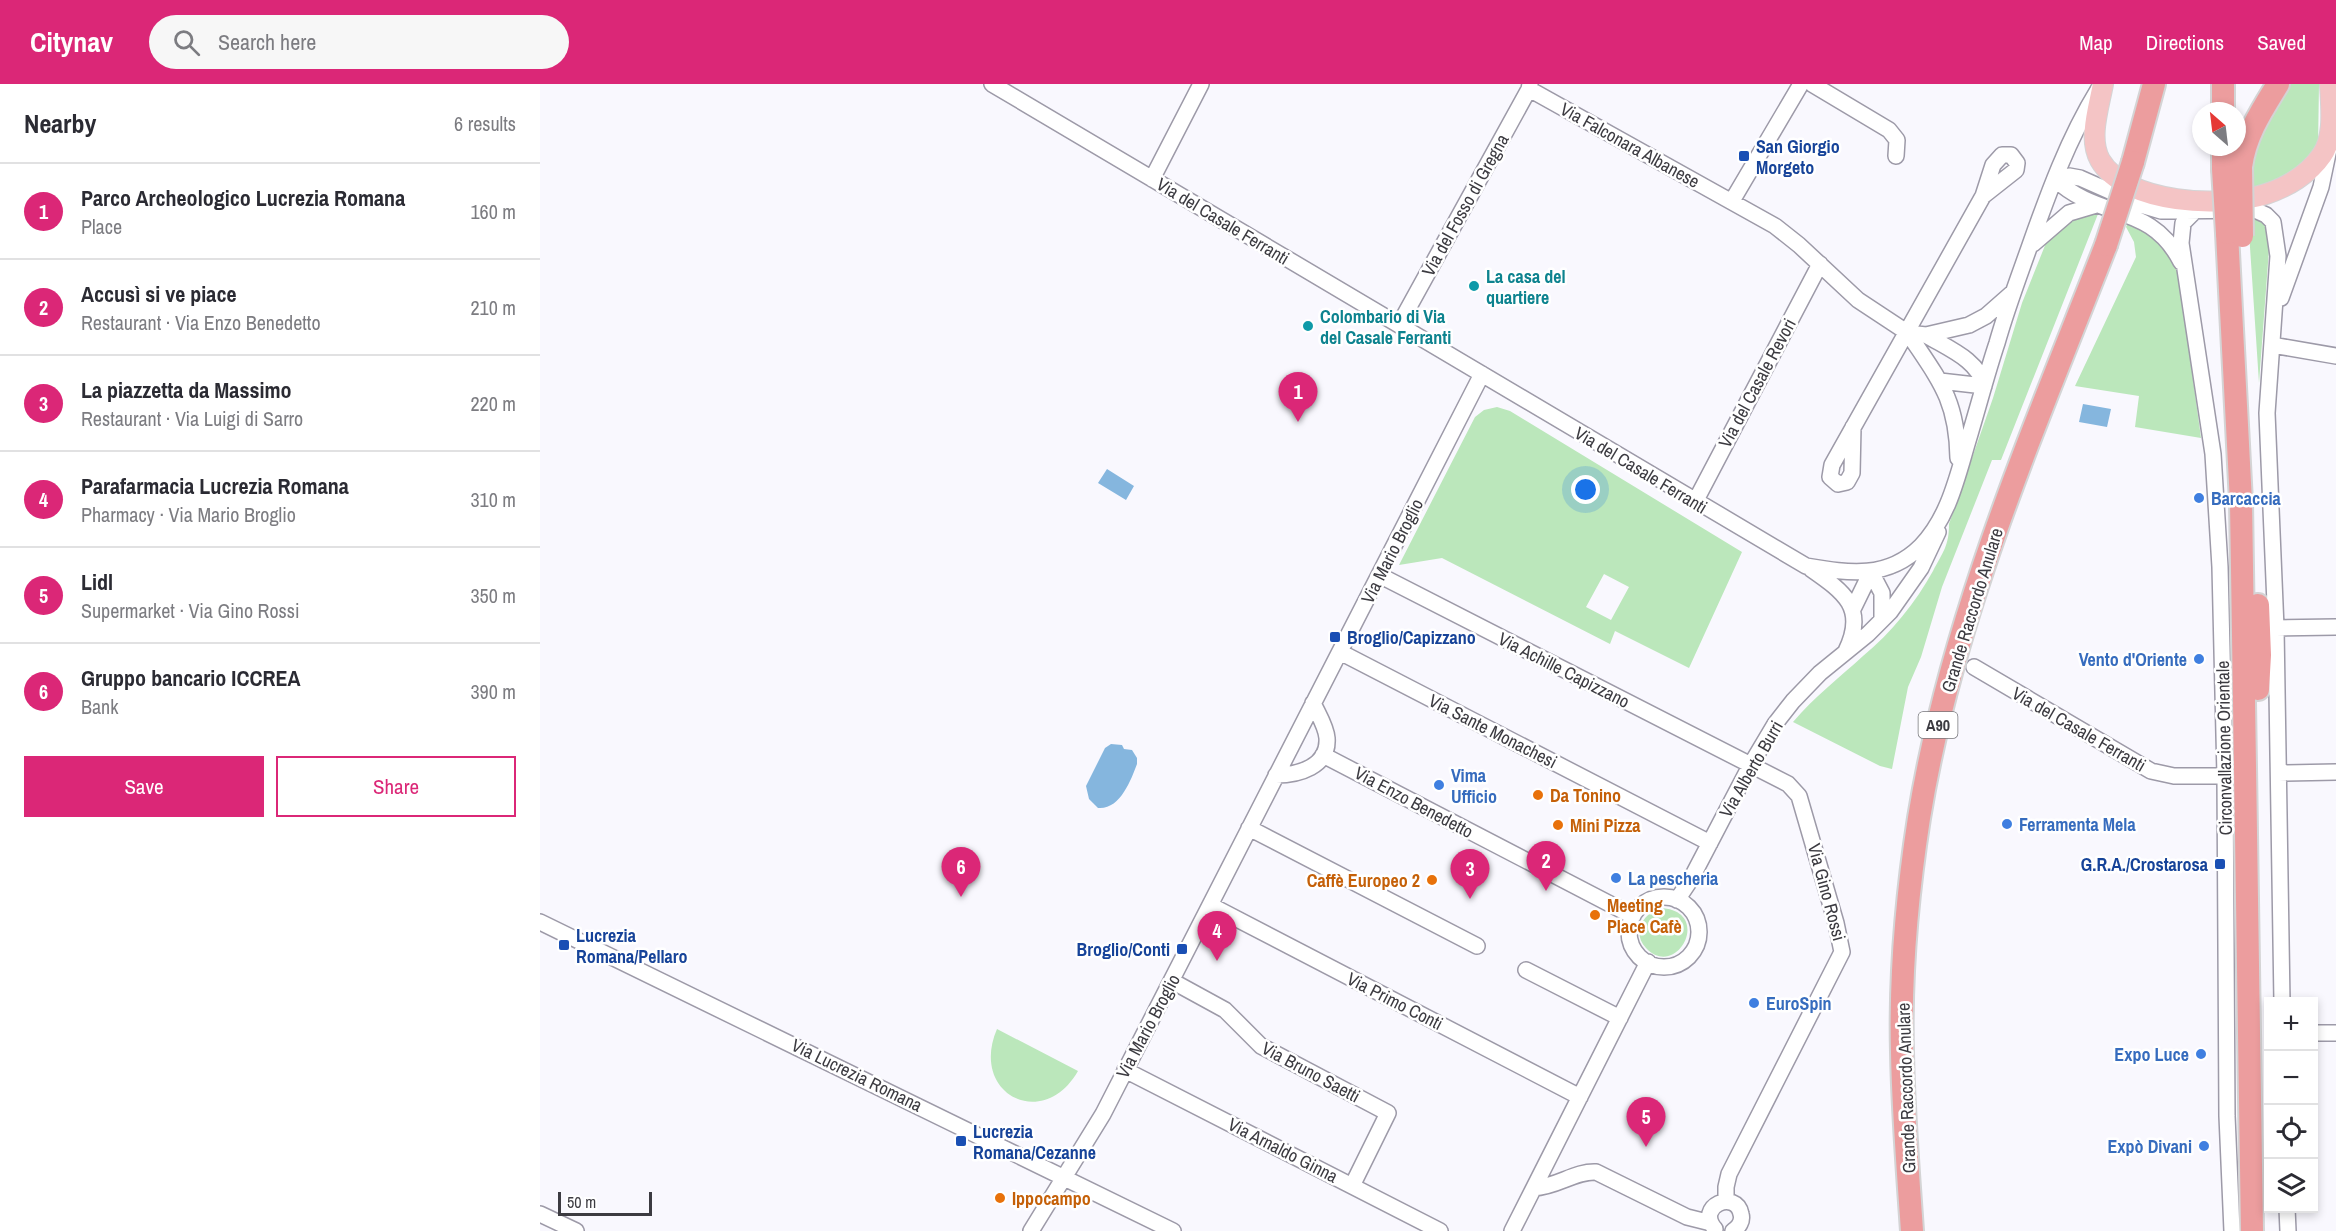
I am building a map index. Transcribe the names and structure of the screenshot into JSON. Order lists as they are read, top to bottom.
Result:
{
  "streets": {
    "highway": ["Grande Raccordo Anulare", "A90"],
    "street": [
      "Via Falconara Albanese",
      "Via del Fosso di Gregna",
      "Via del Casale Ferranti",
      "Via del Casale Revori",
      "Via Mario Broglio",
      "Via Achille Capizzano",
      "Via Sante Monachesi",
      "Circonvallazione Orientale",
      "Via Alberto Burri",
      "Via Enzo Benedetto",
      "Via Gino Rossi",
      "Via Primo Conti",
      "Via Bruno Saetti",
      "Via Lucrezia Romana",
      "Via Arnaldo Ginna"
    ]
  },
  "crossings": [
    ["Via Falconara Albanese", "Via del Fosso di Gregna"],
    ["Via Falconara Albanese", "Via del Casale Revori"],
    ["Via del Fosso di Gregna", "Via del Casale Ferranti"],
    ["Via del Casale Ferranti", "Via del Casale Revori"],
    ["Via del Casale Ferranti", "Via Mario Broglio"],
    ["Via del Casale Ferranti", "Circonvallazione Orientale"],
    ["Via del Casale Ferranti", "Via Alberto Burri"],
    ["Via Mario Broglio", "Via Achille Capizzano"],
    ["Via Mario Broglio", "Via Sante Monachesi"],
    ["Via Mario Broglio", "Via Primo Conti"],
    ["Via Mario Broglio", "Via Bruno Saetti"],
    ["Via Mario Broglio", "Via Lucrezia Romana"],
    ["Via Mario Broglio", "Via Arnaldo Ginna"],
    ["Via Achille Capizzano", "Via Alberto Burri"],
    ["Via Achille Capizzano", "Via Gino Rossi"],
    ["Via Sante Monachesi", "Via Alberto Burri"],
    ["Via Alberto Burri", "Via Enzo Benedetto"],
    ["Via Alberto Burri", "Via Gino Rossi"],
    ["Via Bruno Saetti", "Via Arnaldo Ginna"]
  ],
  "places": {
    "transit": [
      "San Giorgio Morgeto",
      "Broglio/Capizzano",
      "G.R.A./Crostarosa",
      "Lucrezia Romana/Pellaro",
      "Broglio/Conti",
      "Lucrezia Romana/Cezanne"
    ],
    "other": [
      "La casa del quartiere",
      "Colombario di Via del Casale Ferranti",
      "Barcaccia",
      "Vento d'Oriente",
      "Vima Ufficio",
      "Da Tonino",
      "Ferramenta Mela",
      "Mini Pizza",
      "La pescheria",
      "Caffè Europeo 2",
      "Meeting Place Cafè",
      "EuroSpin",
      "Expo Luce",
      "Expò Divani",
      "Ippocampo"
    ]
  },
  "scale_bar": "50 m",
  "north": "top left",
  "page": {
    "header": "Citynav",
    "search": "Search here",
    "nav": ["Map", "Directions", "Saved"],
    "heading": ["Nearby", "6 results"],
    "list": [
      {
        "mark": "1",
        "name": "Parco Archeologico Lucrezia Romana",
        "note": "Place",
        "value": "160 m"
      },
      {
        "mark": "2",
        "name": "Accusì si ve piace",
        "note": "Restaurant · Via Enzo Benedetto",
        "value": "210 m"
      },
      {
        "mark": "3",
        "name": "La piazzetta da Massimo",
        "note": "Restaurant · Via Luigi di Sarro",
        "value": "220 m"
      },
      {
        "mark": "4",
        "name": "Parafarmacia Lucrezia Romana",
        "note": "Pharmacy · Via Mario Broglio",
        "value": "310 m"
      },
      {
        "mark": "5",
        "name": "Lidl",
        "note": "Supermarket · Via Gino Rossi",
        "value": "350 m"
      },
      {
        "mark": "6",
        "name": "Gruppo bancario ICCREA",
        "note": "Bank",
        "value": "390 m"
      }
    ],
    "pins": [
      "1",
      "2",
      "6",
      "3",
      "4",
      "5"
    ],
    "buttons": ["Save", "Share"],
    "map_buttons": ["+", "−"],
    "scale": "50 m"
  }
}
